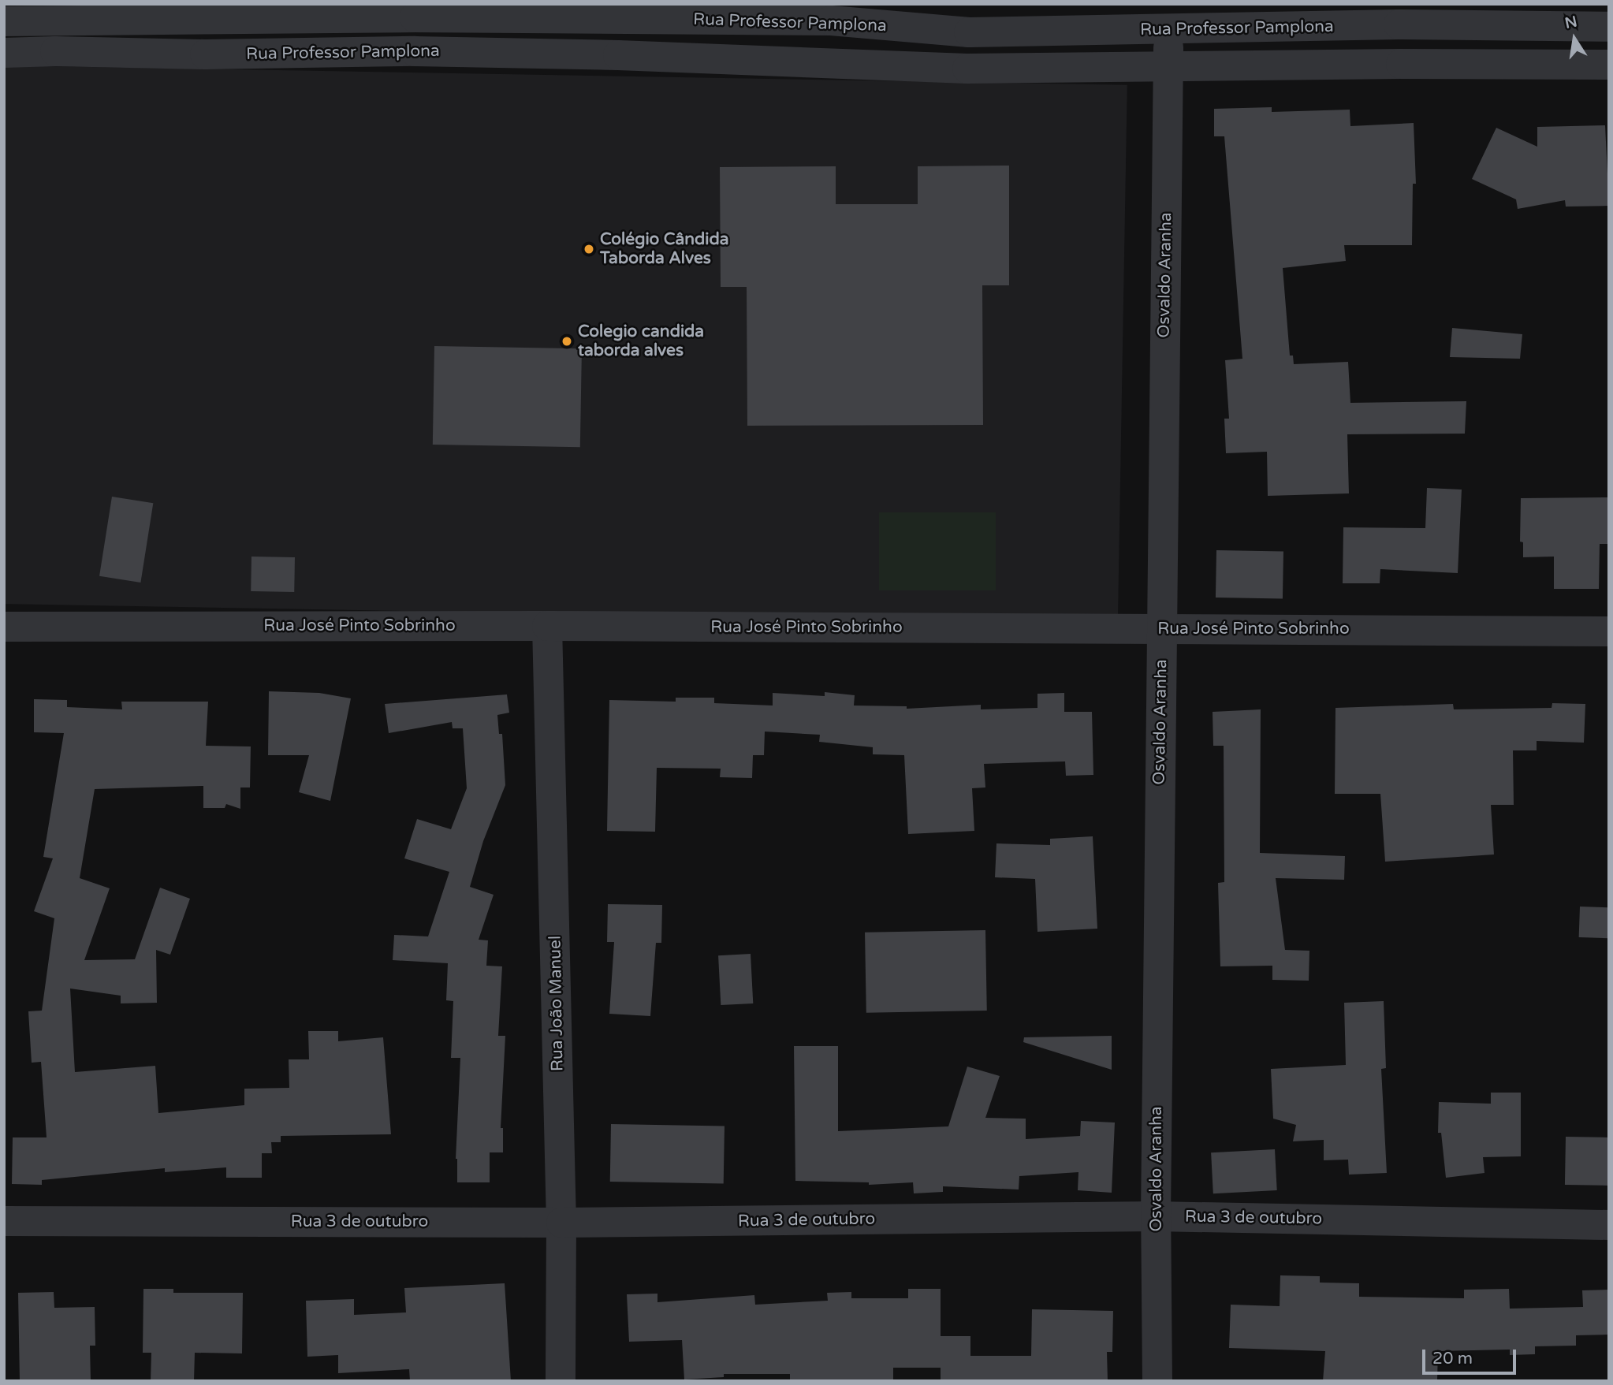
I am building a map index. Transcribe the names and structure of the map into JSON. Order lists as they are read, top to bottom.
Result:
{
  "streets": {
    "street": [
      "Rua Professor Pamplona",
      "Osvaldo Aranha",
      "Rua José Pinto Sobrinho",
      "Rua João Manuel",
      "Rua 3 de outubro"
    ]
  },
  "crossings": [
    ["Rua Professor Pamplona", "Osvaldo Aranha"],
    ["Osvaldo Aranha", "Rua José Pinto Sobrinho"],
    ["Osvaldo Aranha", "Rua 3 de outubro"],
    ["Rua José Pinto Sobrinho", "Rua João Manuel"],
    ["Rua João Manuel", "Rua 3 de outubro"]
  ],
  "places": ["Colégio Cândida Taborda Alves", "Colegio candida taborda alves"],
  "scale_bar": "20 m",
  "north": "top"
}
